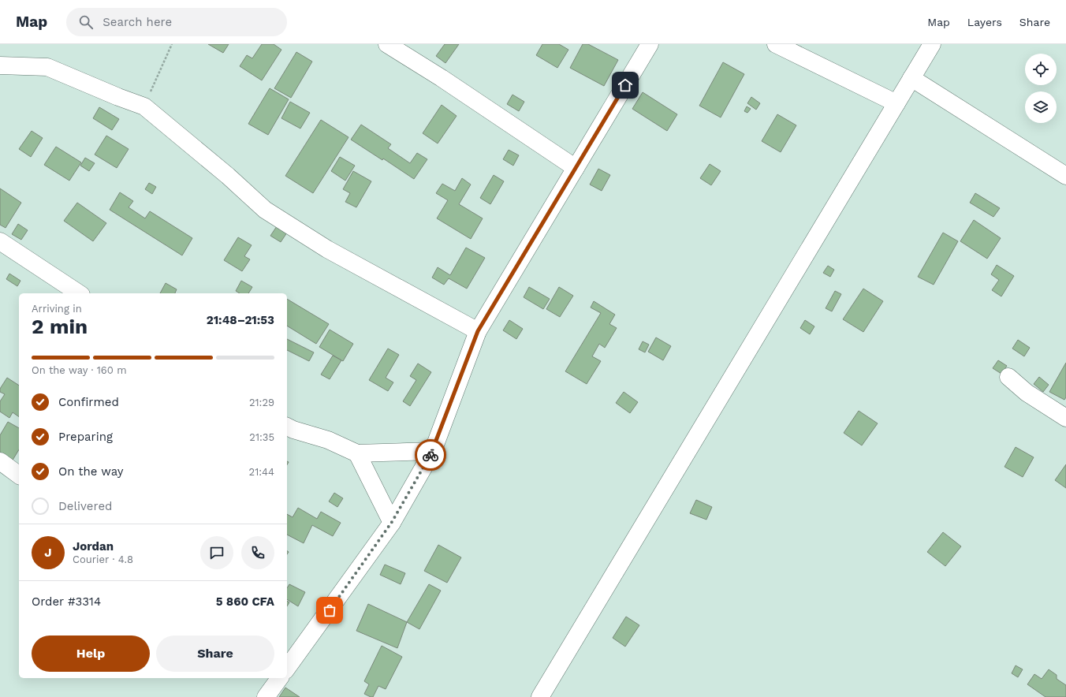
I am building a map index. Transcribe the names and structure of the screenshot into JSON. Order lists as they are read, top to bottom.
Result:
{
  "page": {
    "header": "Map",
    "search": "Search here",
    "nav": ["Map", "Layers", "Share"],
    "heading": ["2 min", "Arriving in", "21:48–21:53"],
    "panel": [
      "Jordan",
      "Courier · 4.8",
      "Order #3314",
      "5 860 CFA"
    ],
    "bar": "On the way · 160 m",
    "list": [
      ["Confirmed", "21:29"],
      ["Preparing", "21:35"],
      ["On the way", "21:44"],
      "Delivered"
    ],
    "round": "J",
    "buttons": ["Help", "Share"]
  }
}
